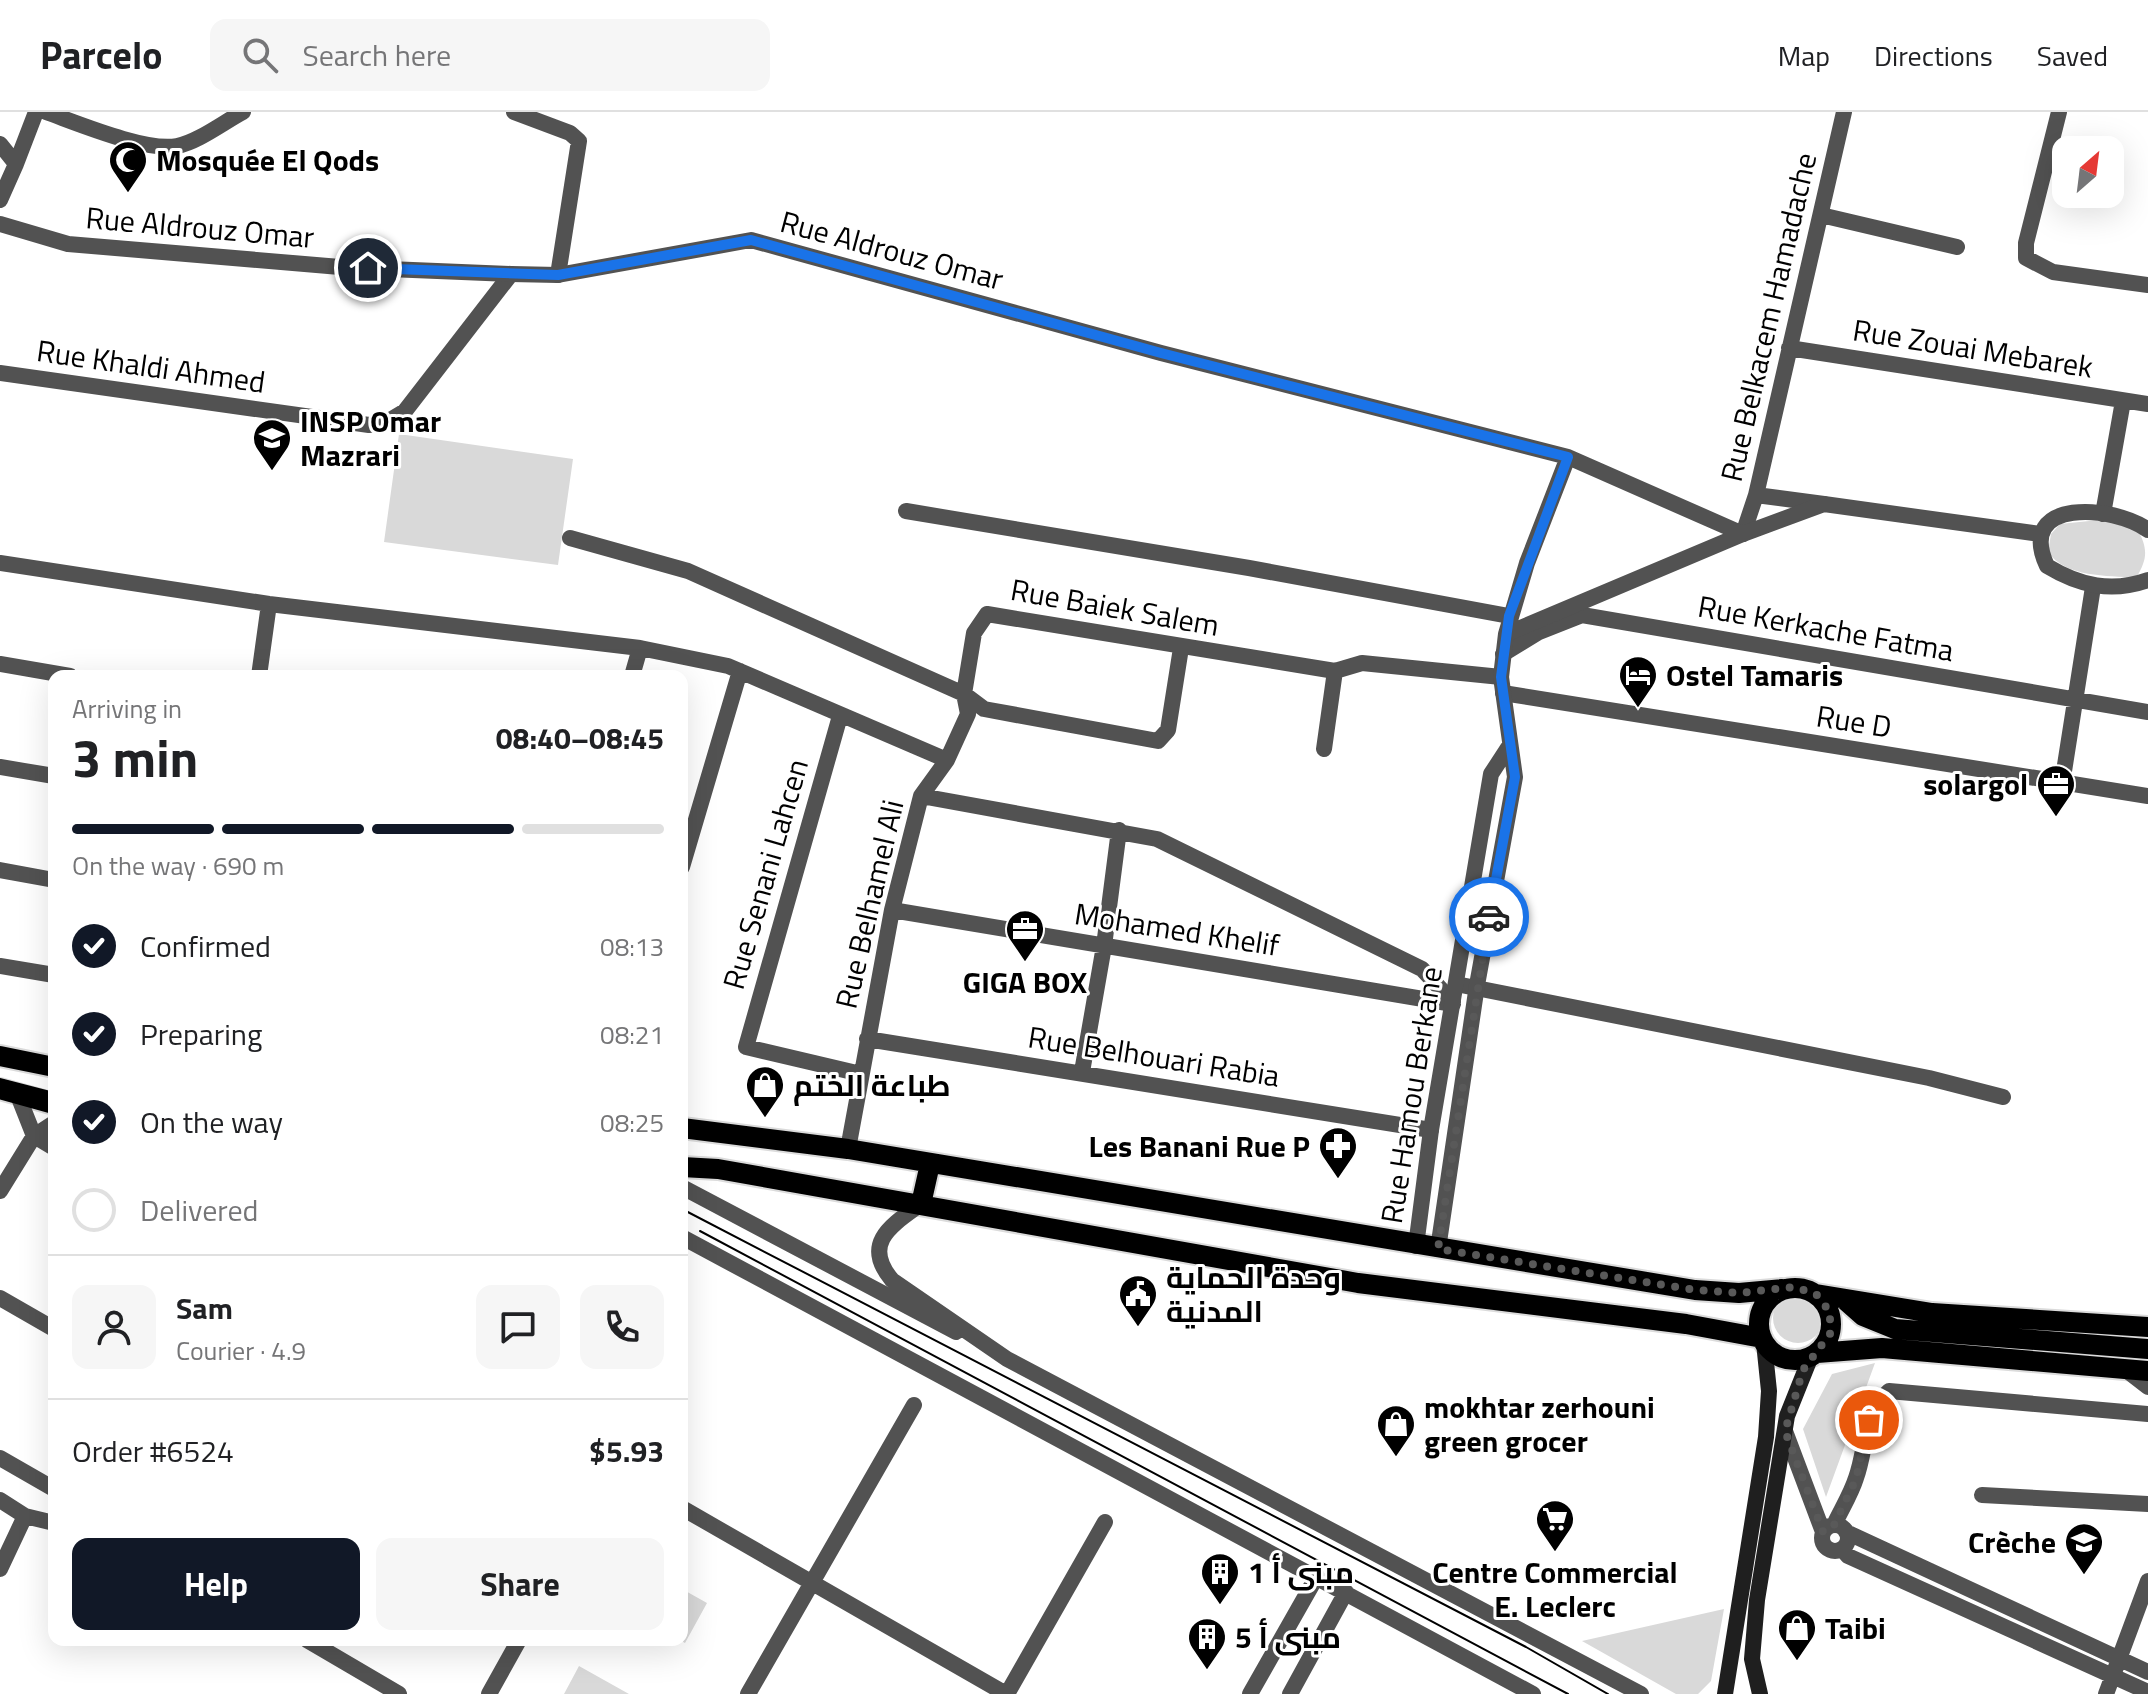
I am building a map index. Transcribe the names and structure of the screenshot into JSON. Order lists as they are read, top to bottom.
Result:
{
  "streets": {
    "street": [
      "Rue Aldrouz Omar",
      "Rue Belkacem Hamadache",
      "Rue Zouai Mebarek",
      "Rue Khaldi Ahmed",
      "Rue Baiek Salem",
      "Rue Kerkache Fatma",
      "Rue D",
      "Rue Senani Lahcen",
      "Rue Belhamel Ali",
      "Mohamed Khelif",
      "Rue Belhouari Rabia",
      "Rue Hamou Berkane"
    ]
  },
  "crossings": [
    ["Rue Aldrouz Omar", "Rue Belkacem Hamadache"],
    ["Rue Aldrouz Omar", "Rue Khaldi Ahmed"],
    ["Rue Belkacem Hamadache", "Rue Zouai Mebarek"],
    ["Rue Baiek Salem", "Rue D"],
    ["Rue Baiek Salem", "Rue Belhamel Ali"],
    ["Rue Senani Lahcen", "Rue Belhamel Ali"],
    ["Rue Belhamel Ali", "Mohamed Khelif"],
    ["Rue Belhamel Ali", "Rue Belhouari Rabia"],
    ["Mohamed Khelif", "Rue Hamou Berkane"],
    ["Rue Belhouari Rabia", "Rue Hamou Berkane"]
  ],
  "places": {
    "mosque": ["Mosquée El Qods"],
    "school or university": ["INSP Omar Mazrari", "Crèche"],
    "hotel": ["Ostel Tamaris"],
    "office": ["solargol", "GIGA BOX"],
    "shop": ["طباعة الختم", "mokhtar zerhouni green grocer", "Taibi"],
    "pharmacy": ["Les Banani Rue P"],
    "public building": ["وحدة الحماية المدنية"],
    "supermarket": ["Centre Commercial E. Leclerc"],
    "building": ["مبنى أ 1", "مبنى أ 5"]
  },
  "north": "top right",
  "page": {
    "header": "Parcelo",
    "search": "Search here",
    "nav": ["Map", "Directions", "Saved"],
    "heading": ["3 min", "Arriving in", "08:40–08:45"],
    "panel": [
      "Sam",
      "Courier · 4.9",
      "Order #6524",
      "$5.93"
    ],
    "bar": "On the way · 690 m",
    "list": [
      ["Confirmed", "08:13"],
      ["Preparing", "08:21"],
      ["On the way", "08:25"],
      "Delivered"
    ],
    "buttons": ["Help", "Share"]
  }
}
